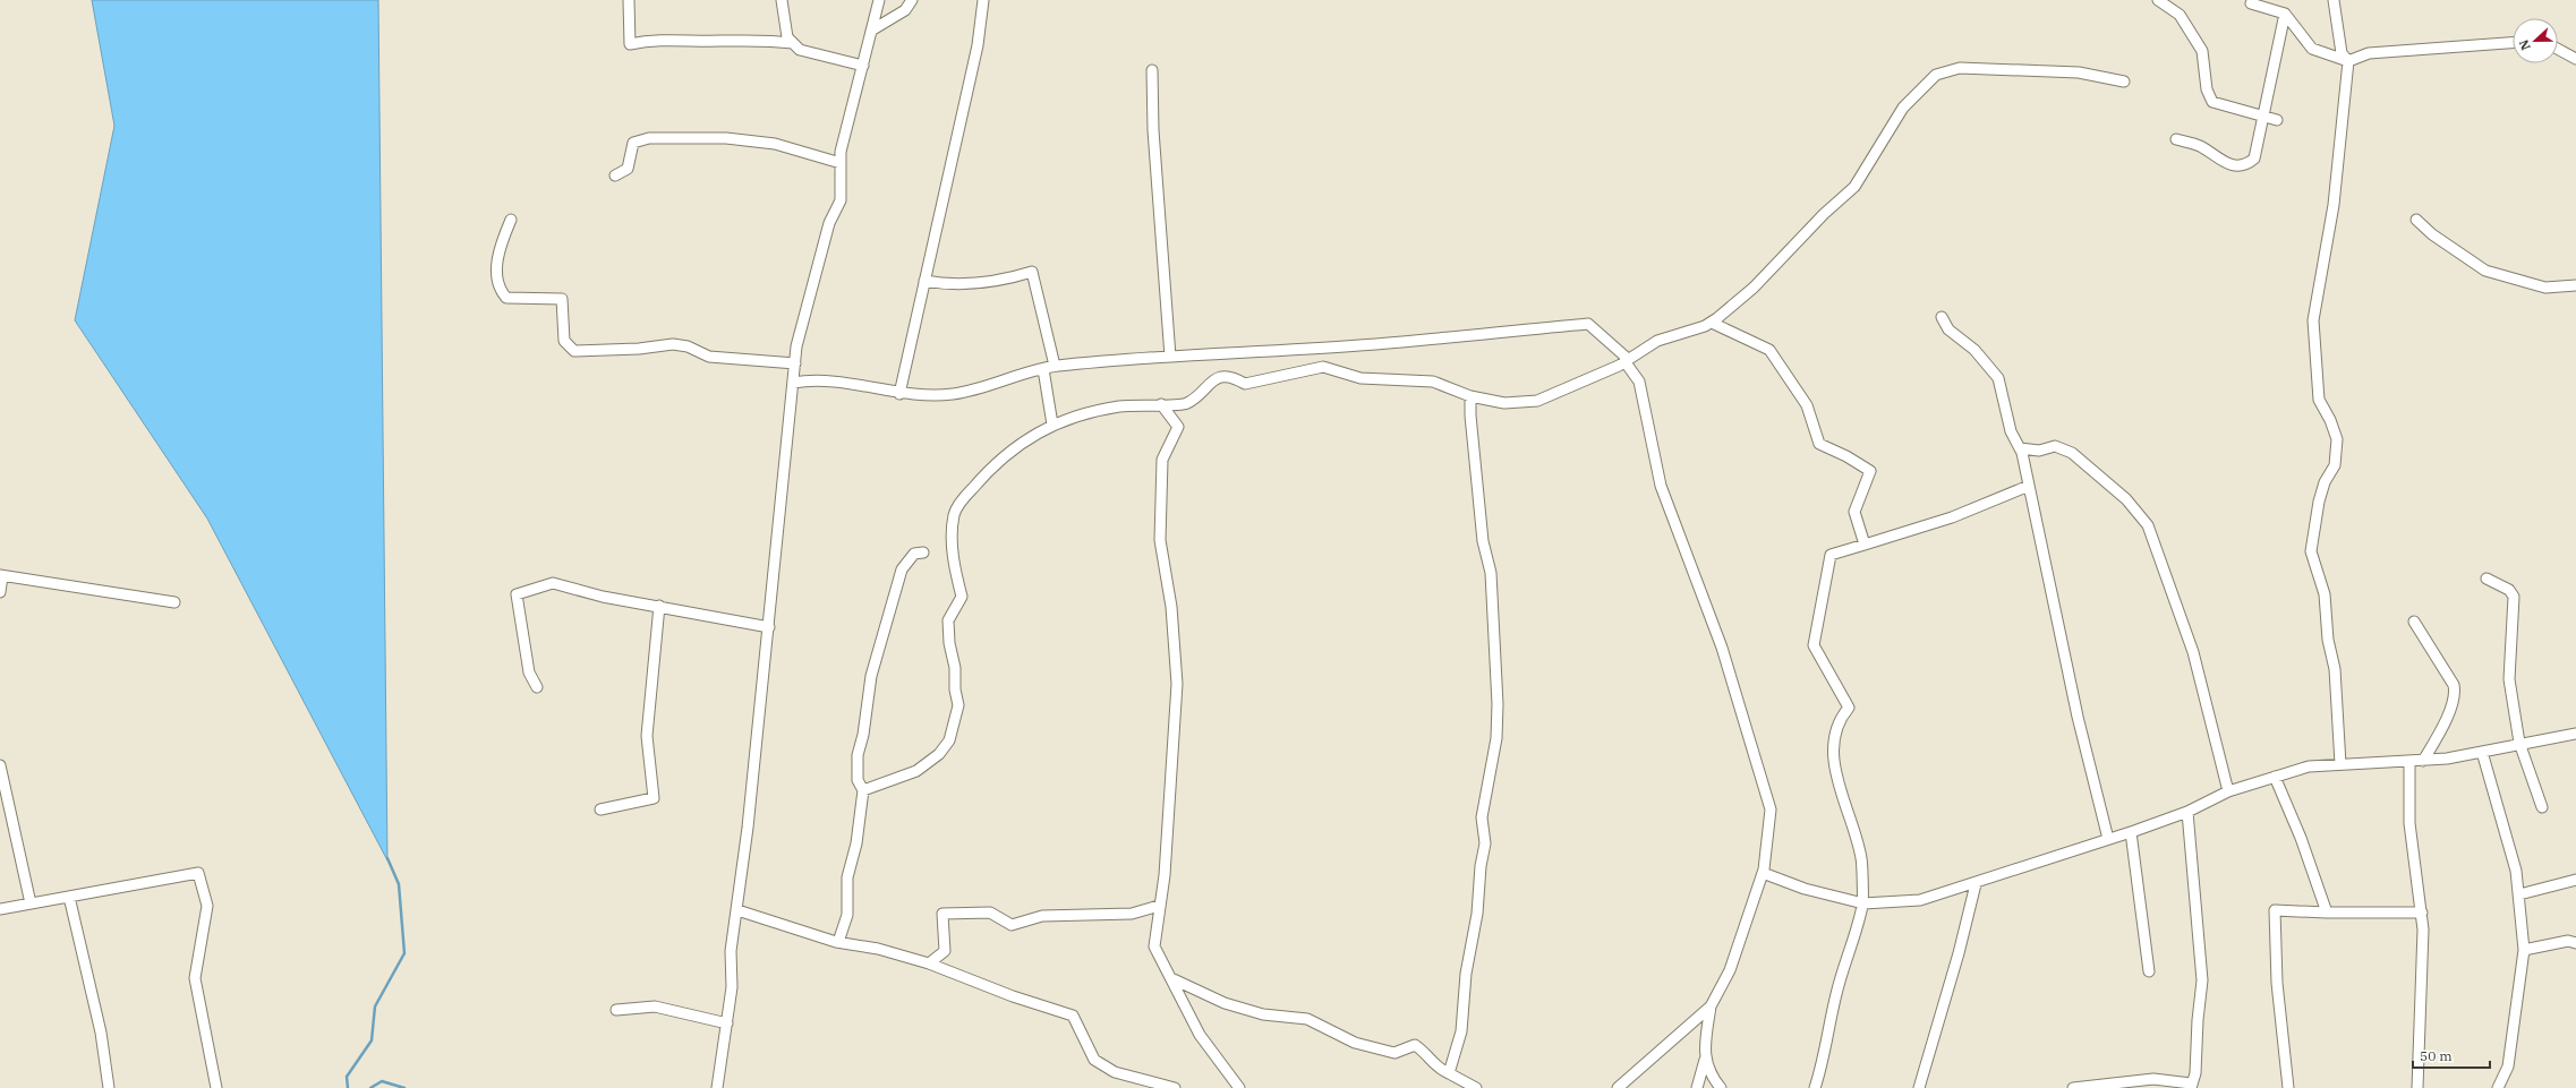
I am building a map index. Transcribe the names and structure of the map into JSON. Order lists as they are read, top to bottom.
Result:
{
  "scale_bar": "50 m",
  "north": "left"
}
